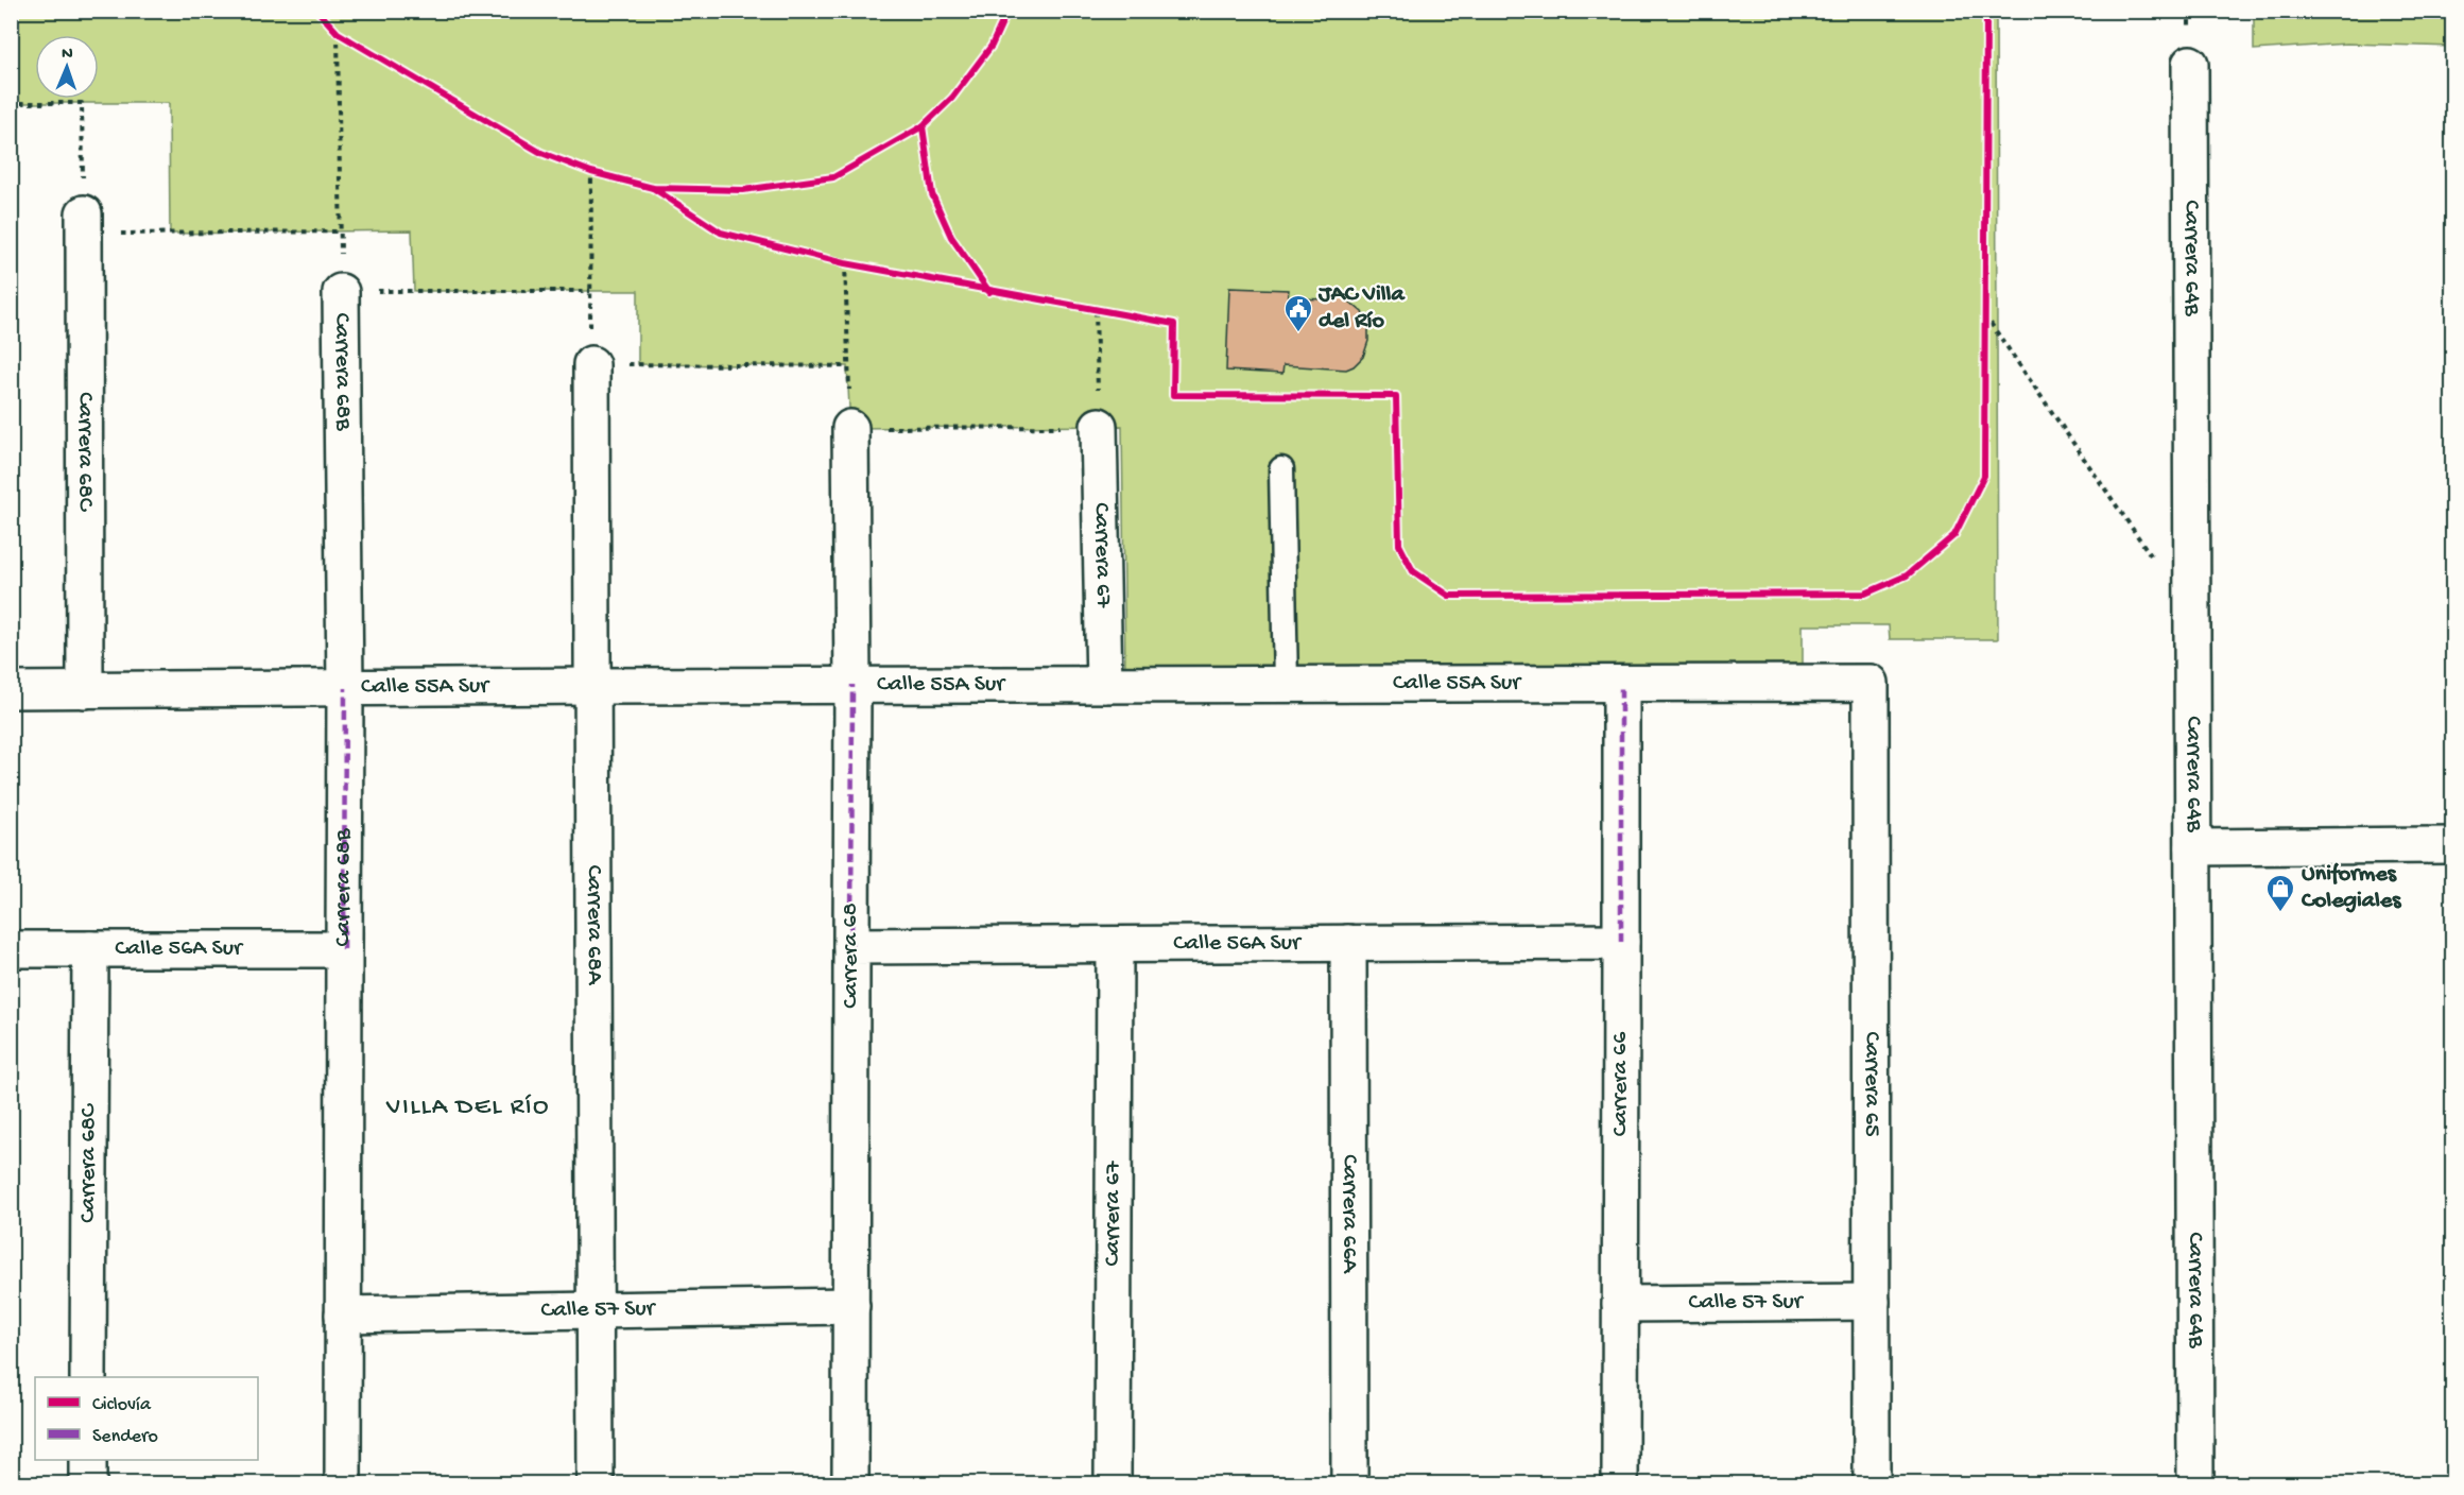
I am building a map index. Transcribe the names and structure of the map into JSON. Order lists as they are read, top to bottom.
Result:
{
  "streets": {
    "street": [
      "Carrera 64B",
      "Carrera 68B",
      "Carrera 68C",
      "Carrera 67",
      "Calle 55A Sur",
      "Carrera 68A",
      "Calle 56A Sur",
      "Carrera 68",
      "Carrera 65",
      "Carrera 66",
      "Carrera 66A",
      "Calle 57 Sur"
    ]
  },
  "crossings": [
    ["Carrera 68B", "Calle 55A Sur"],
    ["Carrera 68B", "Calle 56A Sur"],
    ["Carrera 68B", "Calle 57 Sur"],
    ["Carrera 68C", "Calle 55A Sur"],
    ["Carrera 68C", "Calle 56A Sur"],
    ["Carrera 67", "Calle 55A Sur"],
    ["Carrera 67", "Calle 56A Sur"],
    ["Calle 55A Sur", "Carrera 68A"],
    ["Calle 55A Sur", "Carrera 68"],
    ["Calle 55A Sur", "Carrera 65"],
    ["Calle 55A Sur", "Carrera 66"],
    ["Carrera 68A", "Calle 57 Sur"],
    ["Calle 56A Sur", "Carrera 68"],
    ["Calle 56A Sur", "Carrera 66"],
    ["Calle 56A Sur", "Carrera 66A"],
    ["Carrera 68", "Calle 57 Sur"],
    ["Carrera 65", "Calle 57 Sur"],
    ["Carrera 66", "Calle 57 Sur"]
  ],
  "districts": ["VILLA DEL RÍO"],
  "places": {
    "public building": ["JAC Villa del Río"],
    "shop": ["Uniformes Colegiales"]
  },
  "legend": ["Ciclovía", "Sendero"],
  "north": "top"
}
